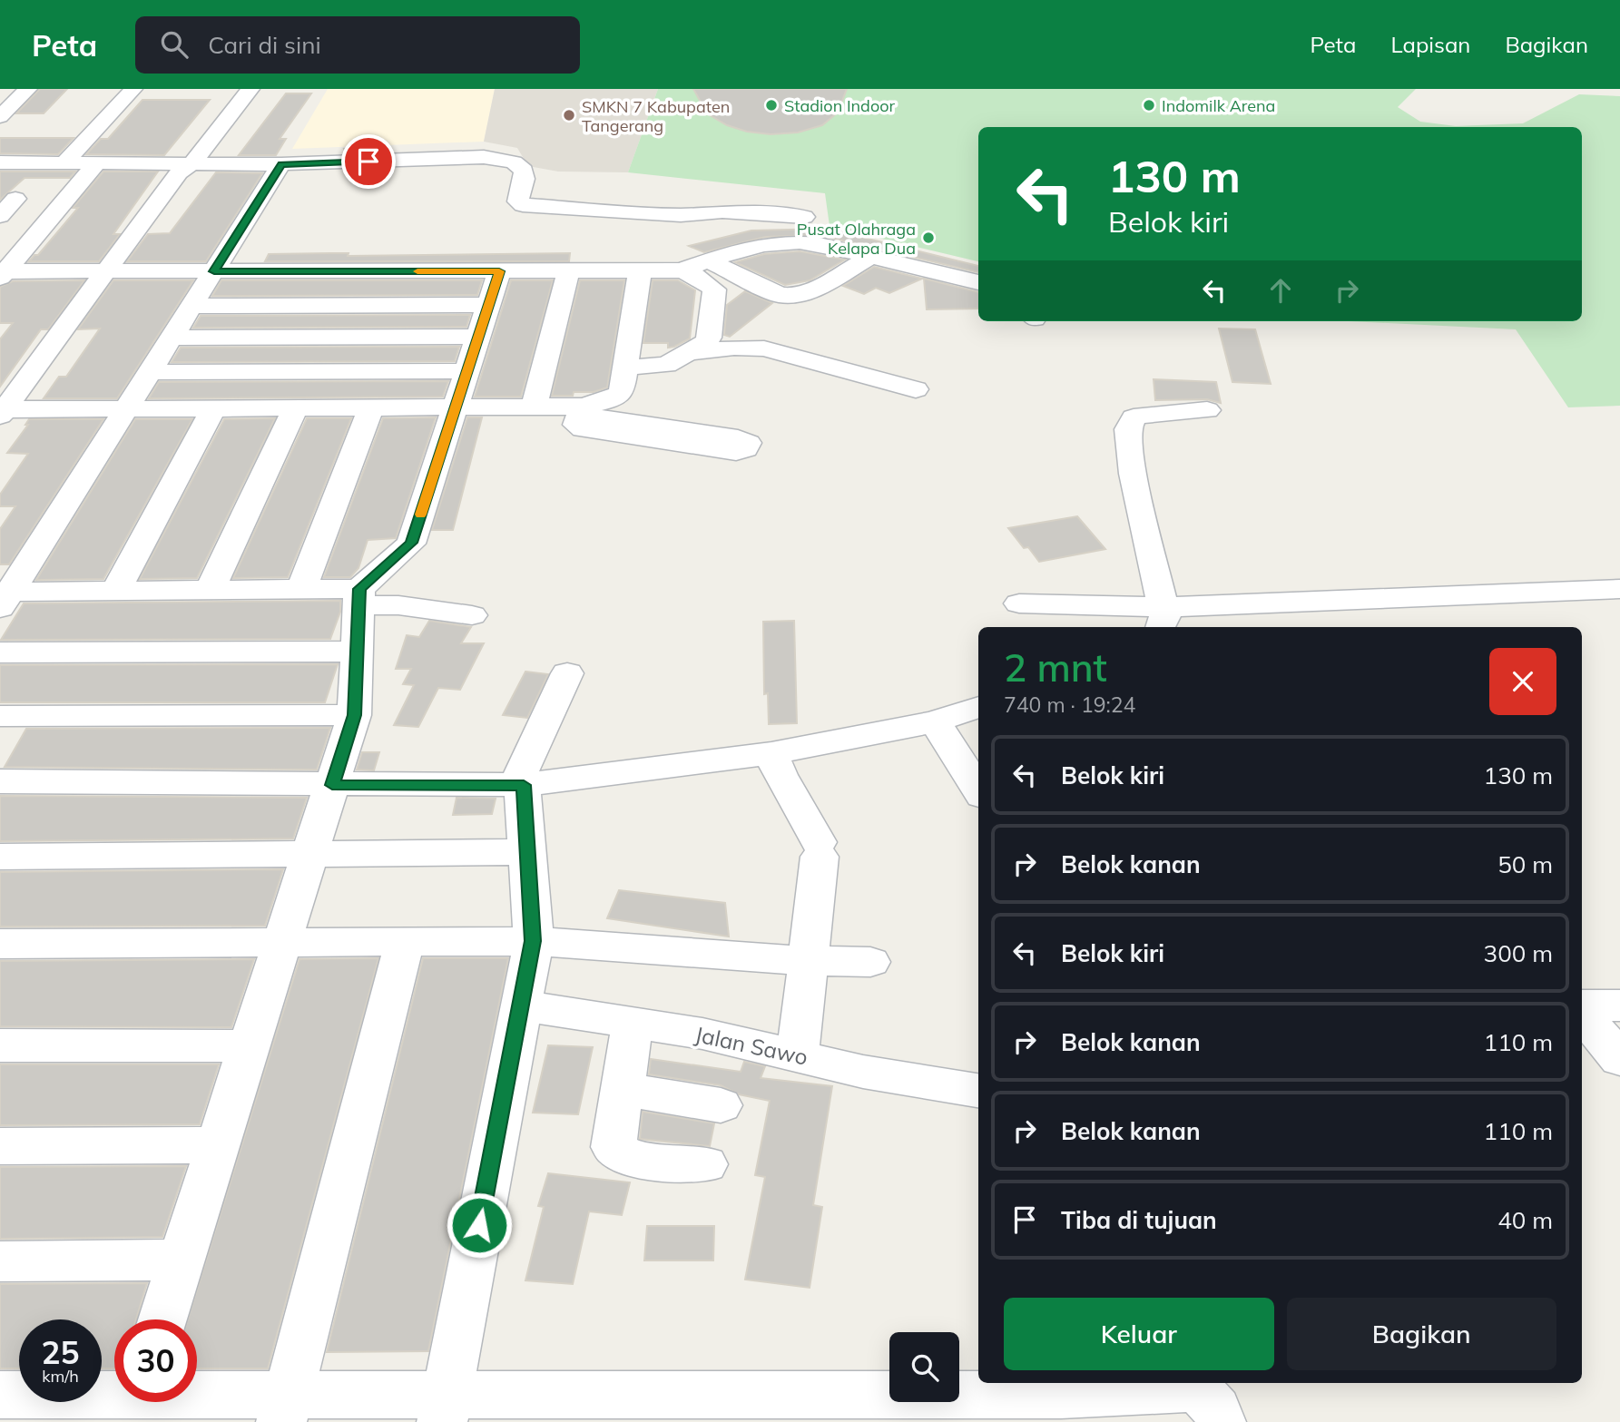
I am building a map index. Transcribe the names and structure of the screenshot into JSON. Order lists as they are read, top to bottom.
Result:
{
  "streets": {
    "street": ["Jalan Sawo"]
  },
  "places": [
    "Stadion Indoor",
    "Indomilk Arena",
    "SMKN 7 Kabupaten Tangerang",
    "Pusat Olahraga Kelapa Dua"
  ],
  "page": {
    "header": "Peta",
    "search": "Cari di sini",
    "nav": ["Peta", "Lapisan", "Bagikan"],
    "turn": ["130 m", "Belok kiri"],
    "heading": ["2 mnt", "740 m · 19:24"],
    "list": [
      {
        "name": "Belok kiri",
        "value": "130 m"
      },
      {
        "name": "Belok kanan",
        "value": "50 m"
      },
      {
        "name": "Belok kiri",
        "value": "300 m"
      },
      {
        "name": "Belok kanan",
        "value": "110 m"
      },
      {
        "name": "Belok kanan",
        "value": "110 m"
      },
      {
        "name": "Tiba di tujuan",
        "value": "40 m"
      }
    ],
    "buttons": ["Keluar", "Bagikan"],
    "speed": "25 km/h",
    "limit": "30"
  }
}
